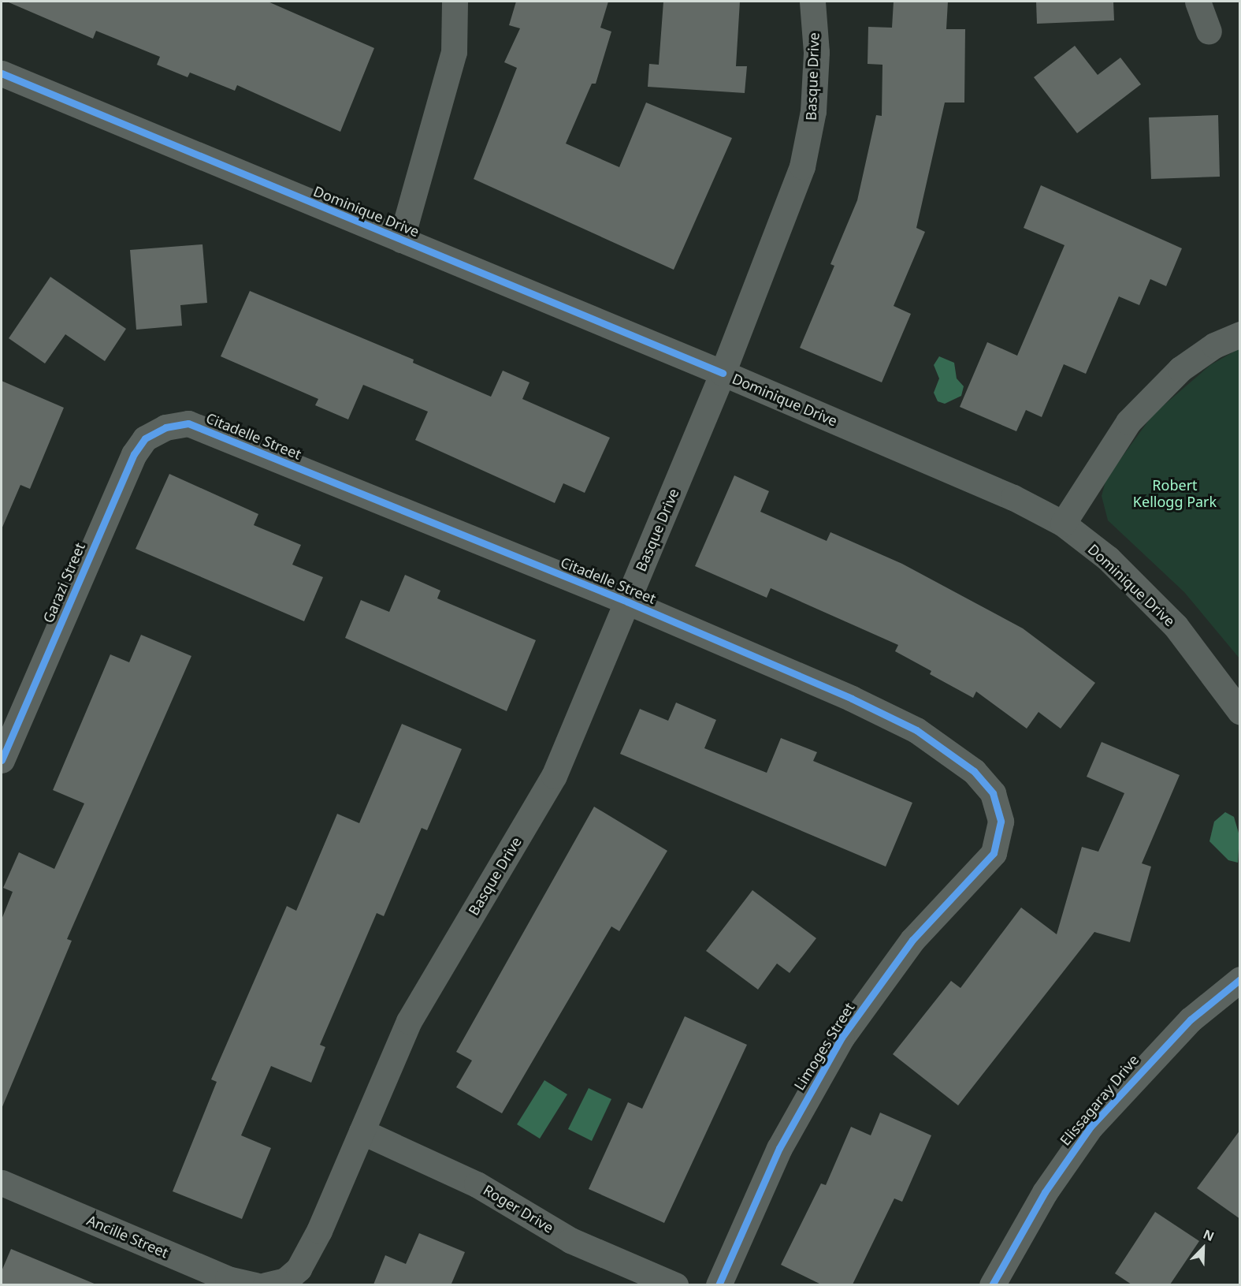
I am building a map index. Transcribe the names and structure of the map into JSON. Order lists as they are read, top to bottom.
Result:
{
  "streets": {
    "street": [
      "Basque Drive",
      "Dominique Drive",
      "Citadelle Street",
      "Garazi Street",
      "Limoges Street",
      "Elissagaray Drive",
      "Roger Drive",
      "Ancille Street"
    ]
  },
  "crossings": [
    ["Basque Drive", "Dominique Drive"],
    ["Basque Drive", "Citadelle Street"],
    ["Basque Drive", "Roger Drive"],
    ["Citadelle Street", "Garazi Street"],
    ["Citadelle Street", "Limoges Street"]
  ],
  "parks": ["Robert Kellogg Park"],
  "north": "top right"
}
